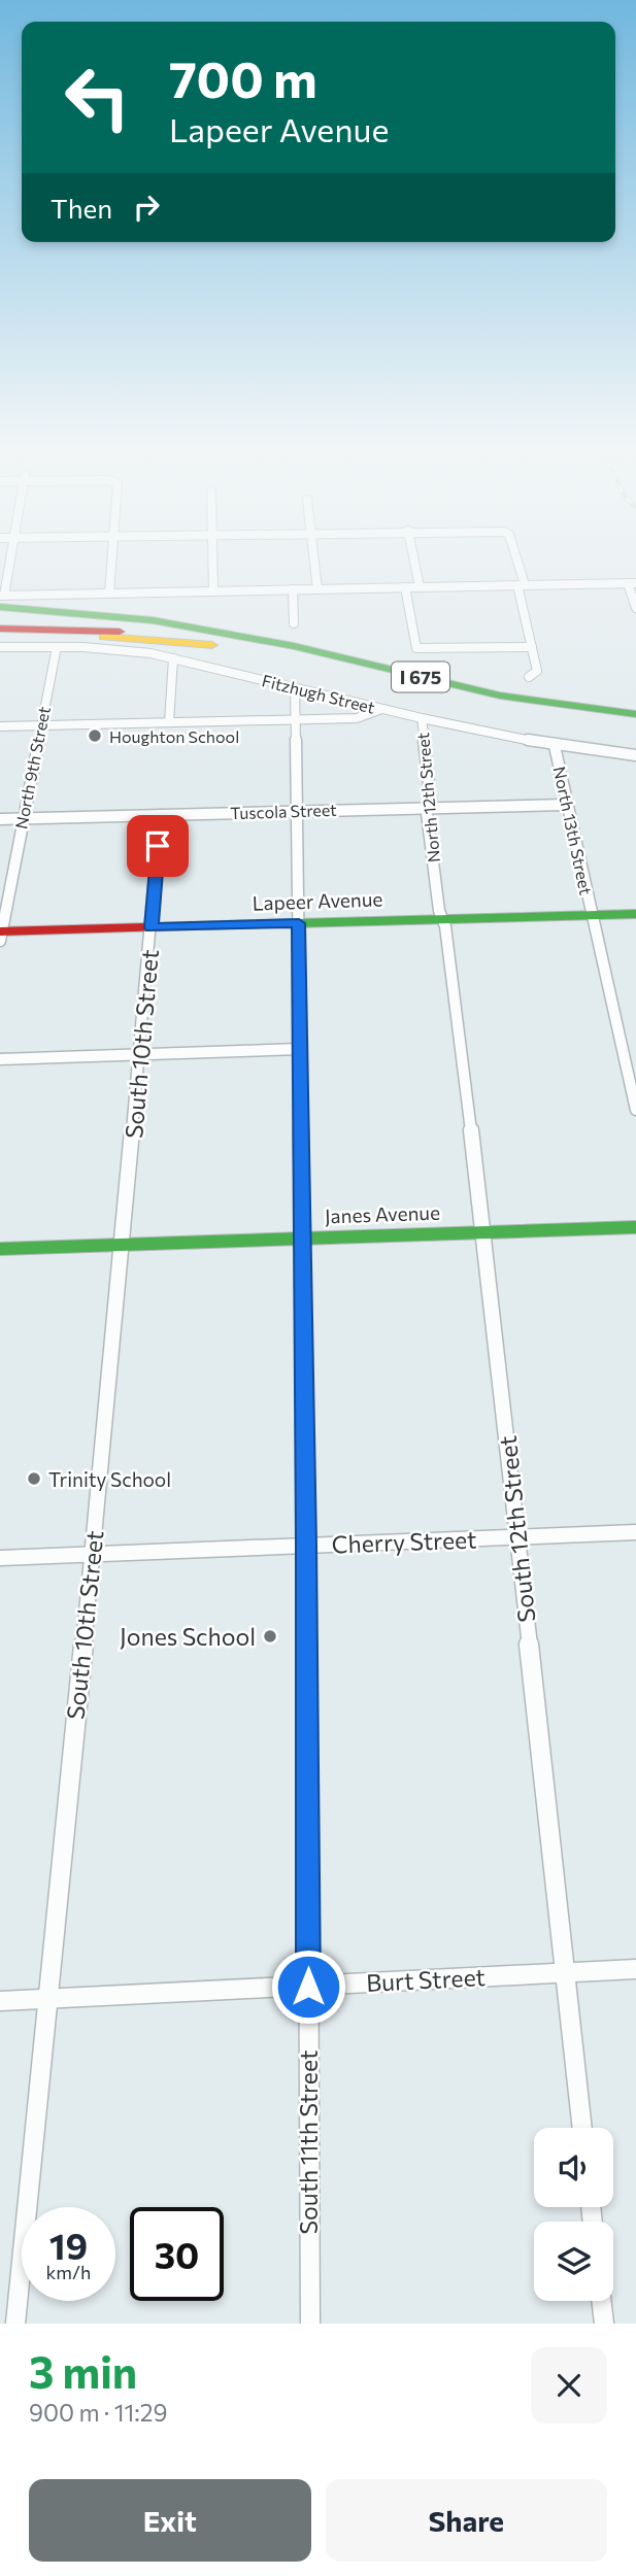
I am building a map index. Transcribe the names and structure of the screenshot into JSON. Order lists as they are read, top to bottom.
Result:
{
  "streets": {
    "main road": ["I 675", "Lapeer Avenue", "Janes Avenue"],
    "street": [
      "Fitzhugh Street",
      "North 9th Street",
      "North 12th Street",
      "Tuscola Street",
      "North 13th Street",
      "South 10th Street",
      "South 12th Street",
      "Cherry Street",
      "Burt Street",
      "South 11th Street"
    ]
  },
  "crossings": [
    ["Fitzhugh Street", "North 9th Street"],
    ["Fitzhugh Street", "North 12th Street"],
    ["Fitzhugh Street", "North 13th Street"],
    ["Fitzhugh Street", "South 11th Street"],
    ["North 9th Street", "Tuscola Street"],
    ["North 9th Street", "Lapeer Avenue"],
    ["North 12th Street", "Tuscola Street"],
    ["North 12th Street", "Lapeer Avenue"],
    ["North 12th Street", "South 12th Street"],
    ["Tuscola Street", "North 13th Street"],
    ["Tuscola Street", "South 10th Street"],
    ["Tuscola Street", "South 11th Street"],
    ["North 13th Street", "Lapeer Avenue"],
    ["Lapeer Avenue", "South 10th Street"],
    ["Lapeer Avenue", "South 12th Street"],
    ["Lapeer Avenue", "South 11th Street"],
    ["South 10th Street", "Janes Avenue"],
    ["South 10th Street", "Cherry Street"],
    ["South 10th Street", "Burt Street"],
    ["Janes Avenue", "South 12th Street"],
    ["Janes Avenue", "South 11th Street"],
    ["South 12th Street", "Cherry Street"],
    ["South 12th Street", "Burt Street"],
    ["Cherry Street", "South 11th Street"],
    ["Burt Street", "South 11th Street"]
  ],
  "places": ["Houghton School", "Trinity School", "Jones School"],
  "page": {
    "turn": ["700 m", "Lapeer Avenue"],
    "then": "Then",
    "speed": "19 km/h",
    "limit": "30",
    "heading": ["3 min", "900 m · 11:29"],
    "buttons": ["Exit", "Share"]
  }
}
